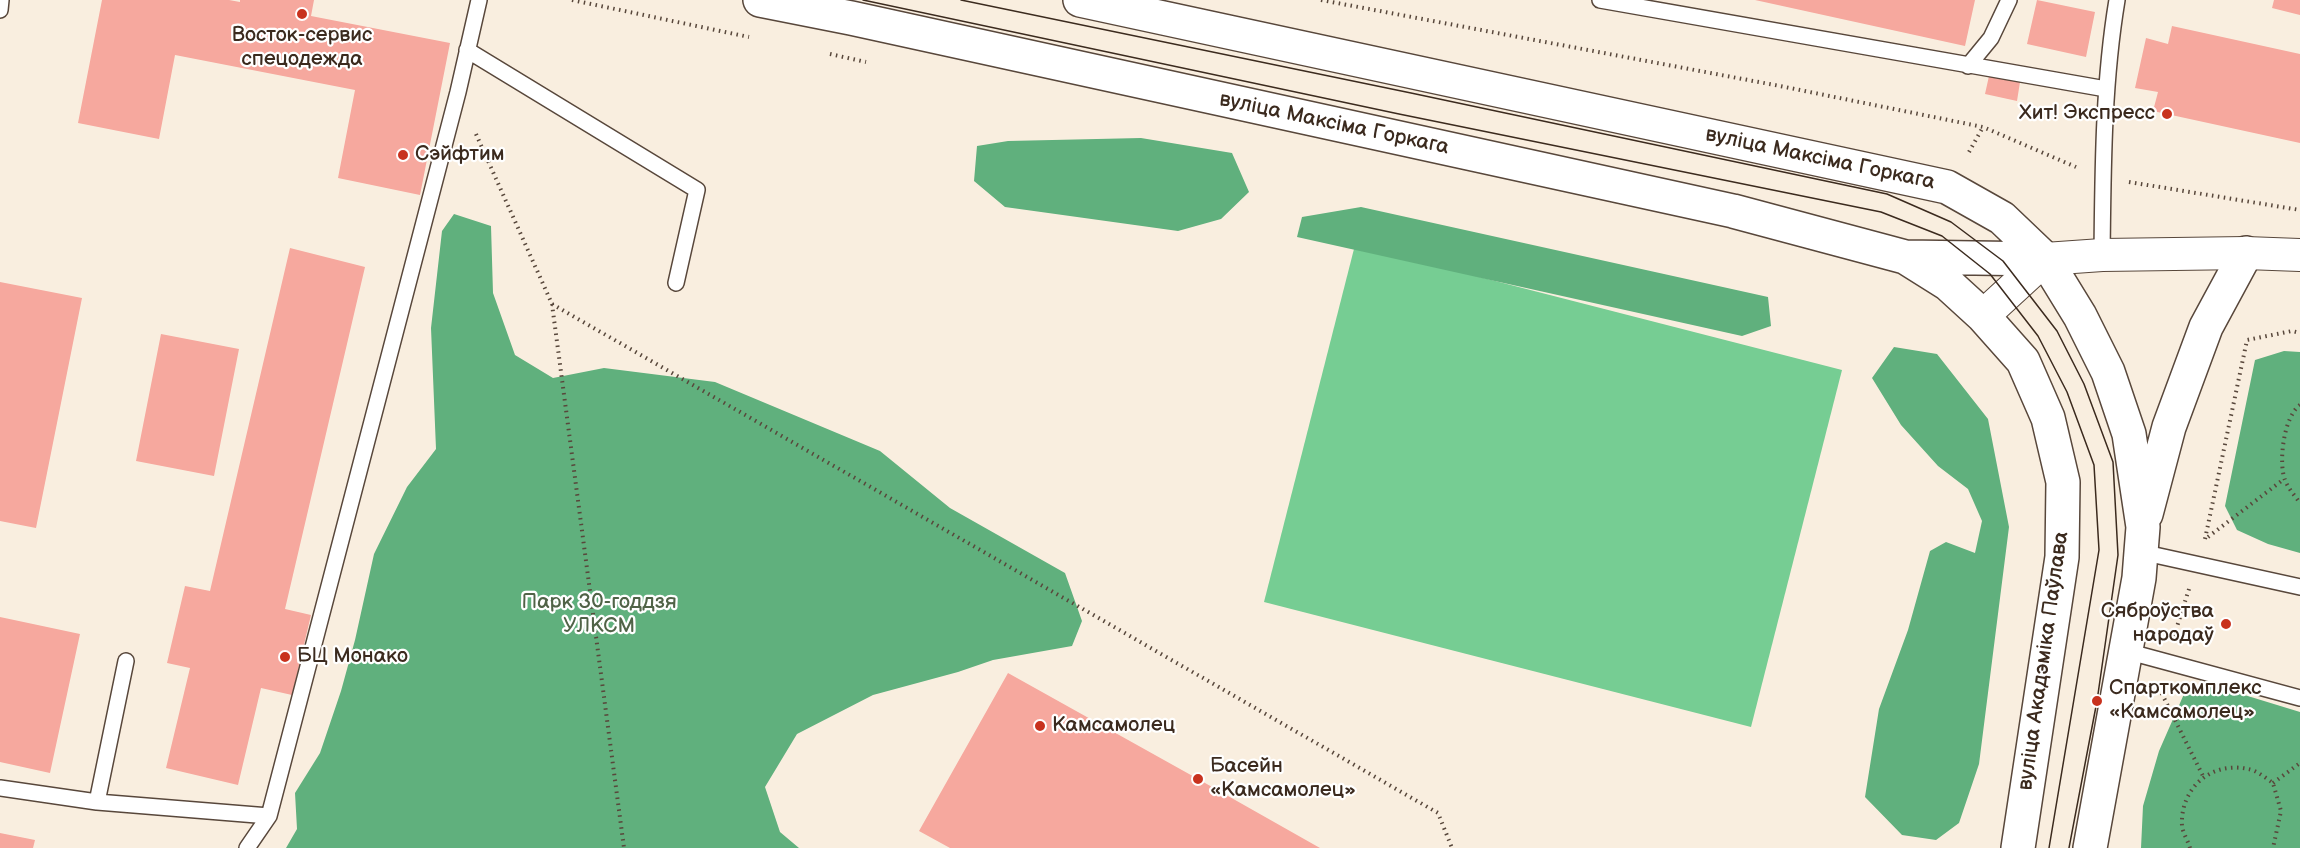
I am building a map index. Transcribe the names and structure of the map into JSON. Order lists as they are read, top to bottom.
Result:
{
  "streets": {
    "main road": ["вуліца Максіма Горкага", "вуліца Акадэміка Паўлава"]
  },
  "crossings": [
    ["вуліца Максіма Горкага", "вуліца Акадэміка Паўлава"]
  ],
  "parks": ["Парк 30-годдзя УЛКСМ"],
  "places": [
    "Восток-сервис спецодежда",
    "Хит! Экспресс",
    "Сэйфтим",
    "Сяброўства народаў",
    "БЦ Монако",
    "Спарткомплекс «Камсамолец»",
    "Камсамолец",
    "Басейн «Камсамолец»"
  ]
}
